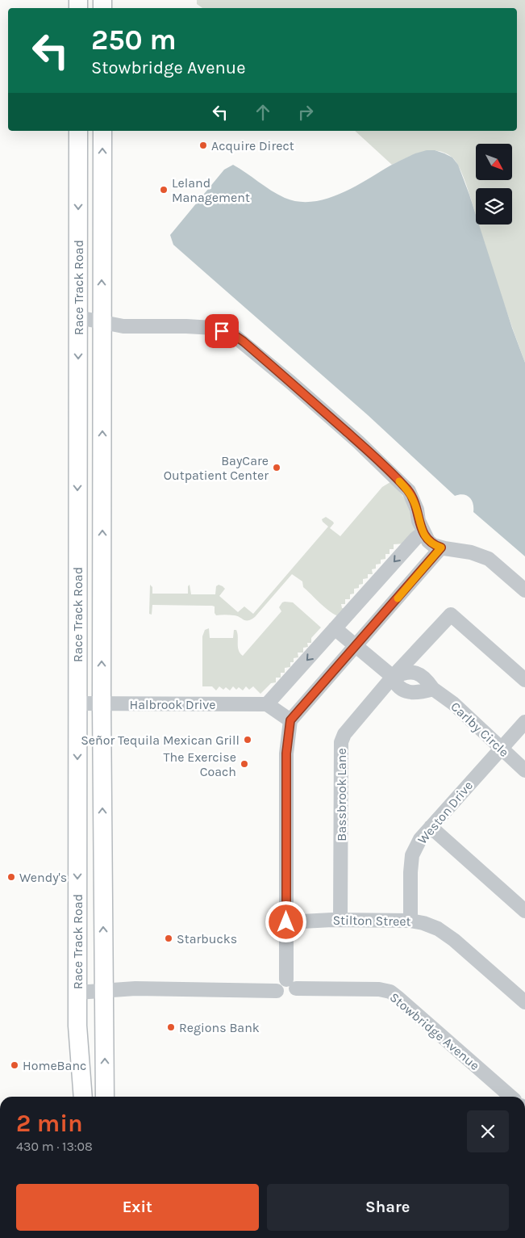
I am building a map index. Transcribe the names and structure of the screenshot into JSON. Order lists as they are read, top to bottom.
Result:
{
  "streets": {
    "main road": ["Race Track Road"],
    "street": [
      "Halbrook Drive",
      "Carlby Circle",
      "Bassbrook Lane",
      "Weston Drive",
      "Stilton Street",
      "Stowbridge Avenue"
    ]
  },
  "crossings": [
    ["Race Track Road", "Halbrook Drive"],
    ["Carlby Circle", "Bassbrook Lane"],
    ["Carlby Circle", "Weston Drive"],
    ["Bassbrook Lane", "Stilton Street"],
    ["Weston Drive", "Stilton Street"],
    ["Stilton Street", "Stowbridge Avenue"]
  ],
  "places": [
    "Acquire Direct",
    "Leland Management",
    "BayCare Outpatient Center",
    "Señor Tequila Mexican Grill",
    "The Exercise Coach",
    "Wendy's",
    "Starbucks",
    "Regions Bank",
    "HomeBanc"
  ],
  "north": "bottom right",
  "page": {
    "turn": ["250 m", "Stowbridge Avenue"],
    "heading": ["2 min", "430 m · 13:08"],
    "buttons": ["Exit", "Share"]
  }
}
